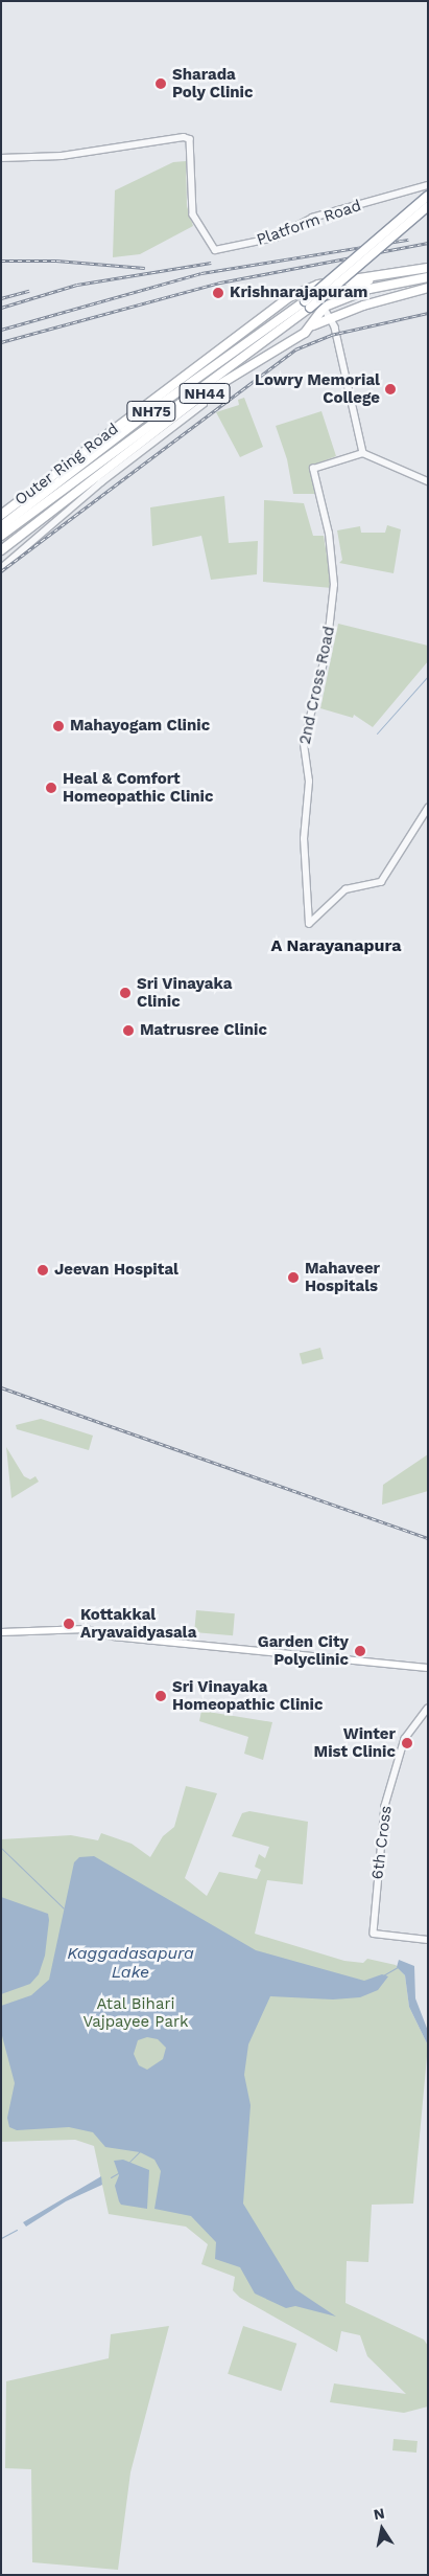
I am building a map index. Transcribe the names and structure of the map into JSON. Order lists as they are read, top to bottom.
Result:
{
  "streets": {
    "highway": ["NH44", "NH75", "Outer Ring Road"],
    "street": ["Platform Road", "2nd Cross Road", "6th Cross"]
  },
  "districts": ["A Narayanapura"],
  "water": ["Kaggadasapura Lake"],
  "parks": ["Atal Bihari Vajpayee Park"],
  "places": [
    "Sharada Poly Clinic",
    "Krishnarajapuram",
    "Lowry Memorial College",
    "Mahayogam Clinic",
    "Heal & Comfort Homeopathic Clinic",
    "Sri Vinayaka Clinic",
    "Matrusree Clinic",
    "Jeevan Hospital",
    "Mahaveer Hospitals",
    "Kottakkal Aryavaidyasala",
    "Garden City Polyclinic",
    "Sri Vinayaka Homeopathic Clinic",
    "Winter Mist Clinic"
  ],
  "north": "top"
}
